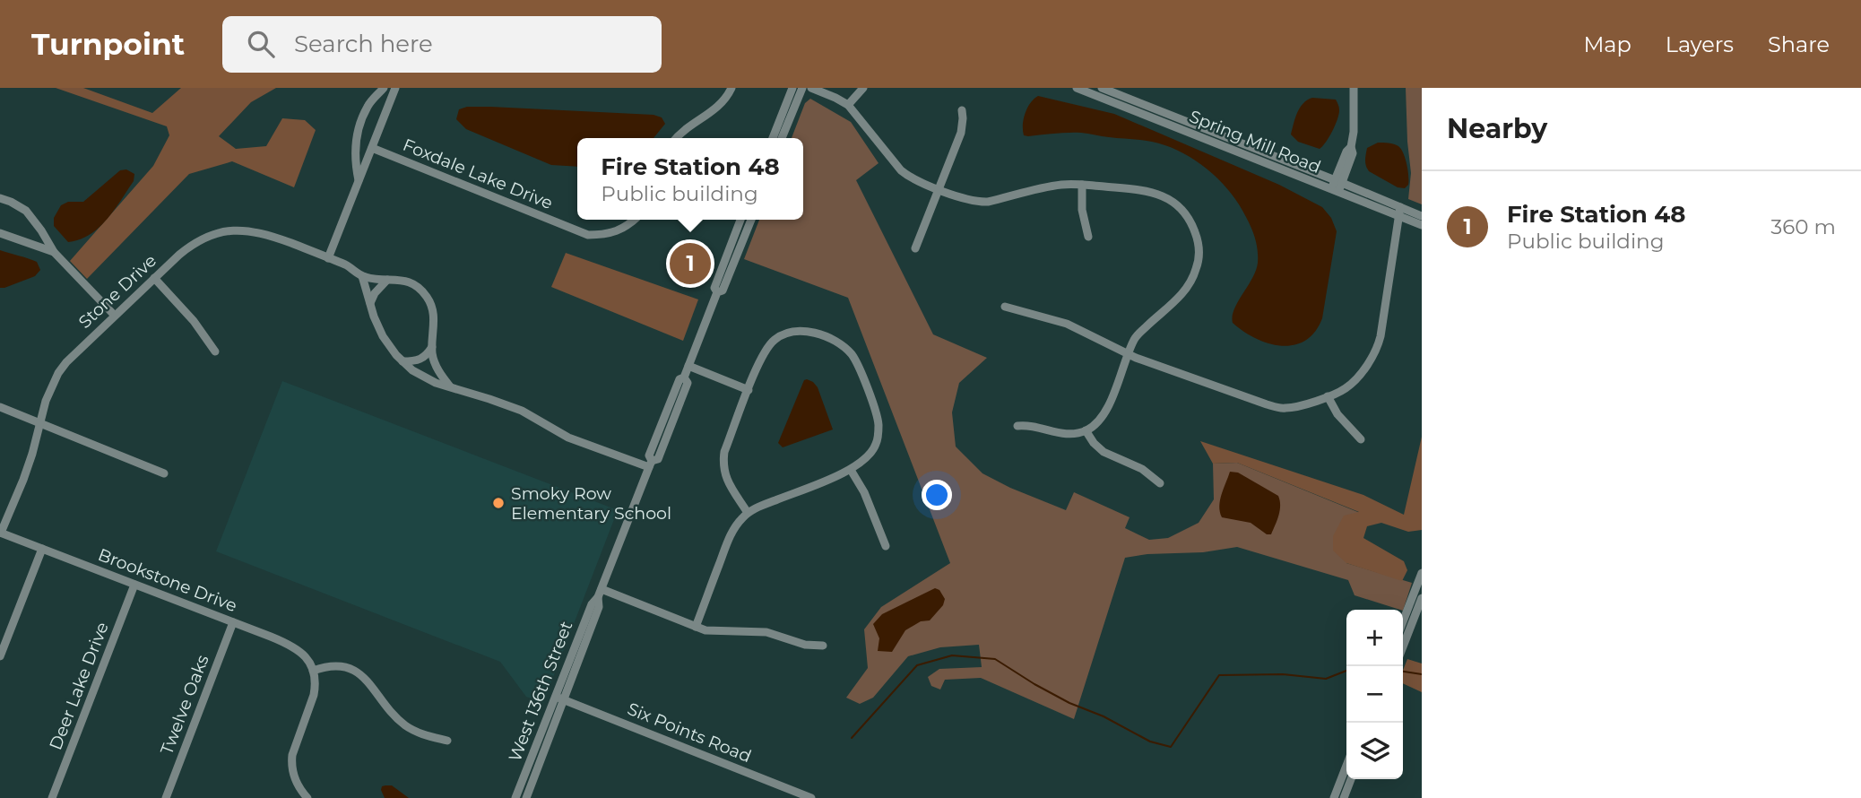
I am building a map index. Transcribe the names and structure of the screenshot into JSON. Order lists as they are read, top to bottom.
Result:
{
  "streets": {
    "street": [
      "Spring Mill Road",
      "Foxdale Lake Drive",
      "Stone Drive",
      "Brookstone Drive",
      "Deer Lake Drive",
      "West 136th Street",
      "Twelve Oaks",
      "Six Points Road"
    ]
  },
  "crossings": [
    ["Stone Drive", "Brookstone Drive"],
    ["Brookstone Drive", "Deer Lake Drive"],
    ["Brookstone Drive", "Twelve Oaks"],
    ["West 136th Street", "Six Points Road"]
  ],
  "places": ["Smoky Row Elementary School"],
  "page": {
    "header": "Turnpoint",
    "search": "Search here",
    "nav": ["Map", "Layers", "Share"],
    "heading": "Nearby",
    "popup": ["Fire Station 48", "Public building"],
    "list": [
      {
        "mark": "1",
        "name": "Fire Station 48",
        "note": "Public building",
        "value": "360 m"
      }
    ],
    "pins": "1",
    "map_buttons": ["+", "−"]
  }
}
